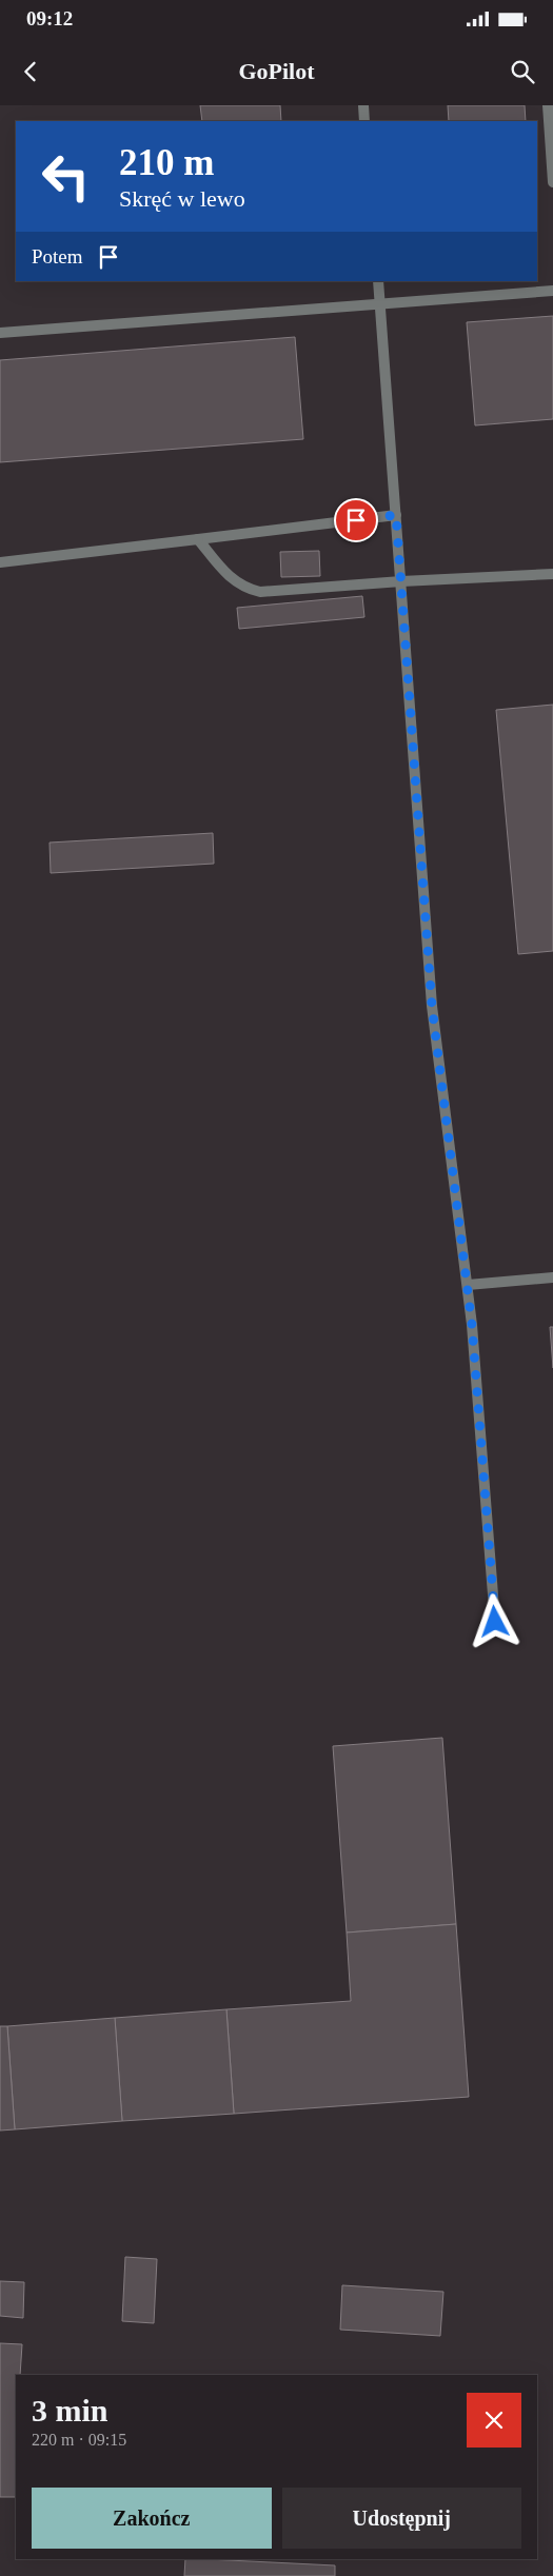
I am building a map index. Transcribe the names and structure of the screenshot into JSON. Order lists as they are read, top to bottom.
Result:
{
  "page": {
    "status": "09:12",
    "header": "GoPilot",
    "turn": ["210 m", "Skręć w lewo"],
    "then": "Potem",
    "heading": ["3 min", "220 m · 09:15"],
    "buttons": ["Zakończ", "Udostępnij"]
  }
}
